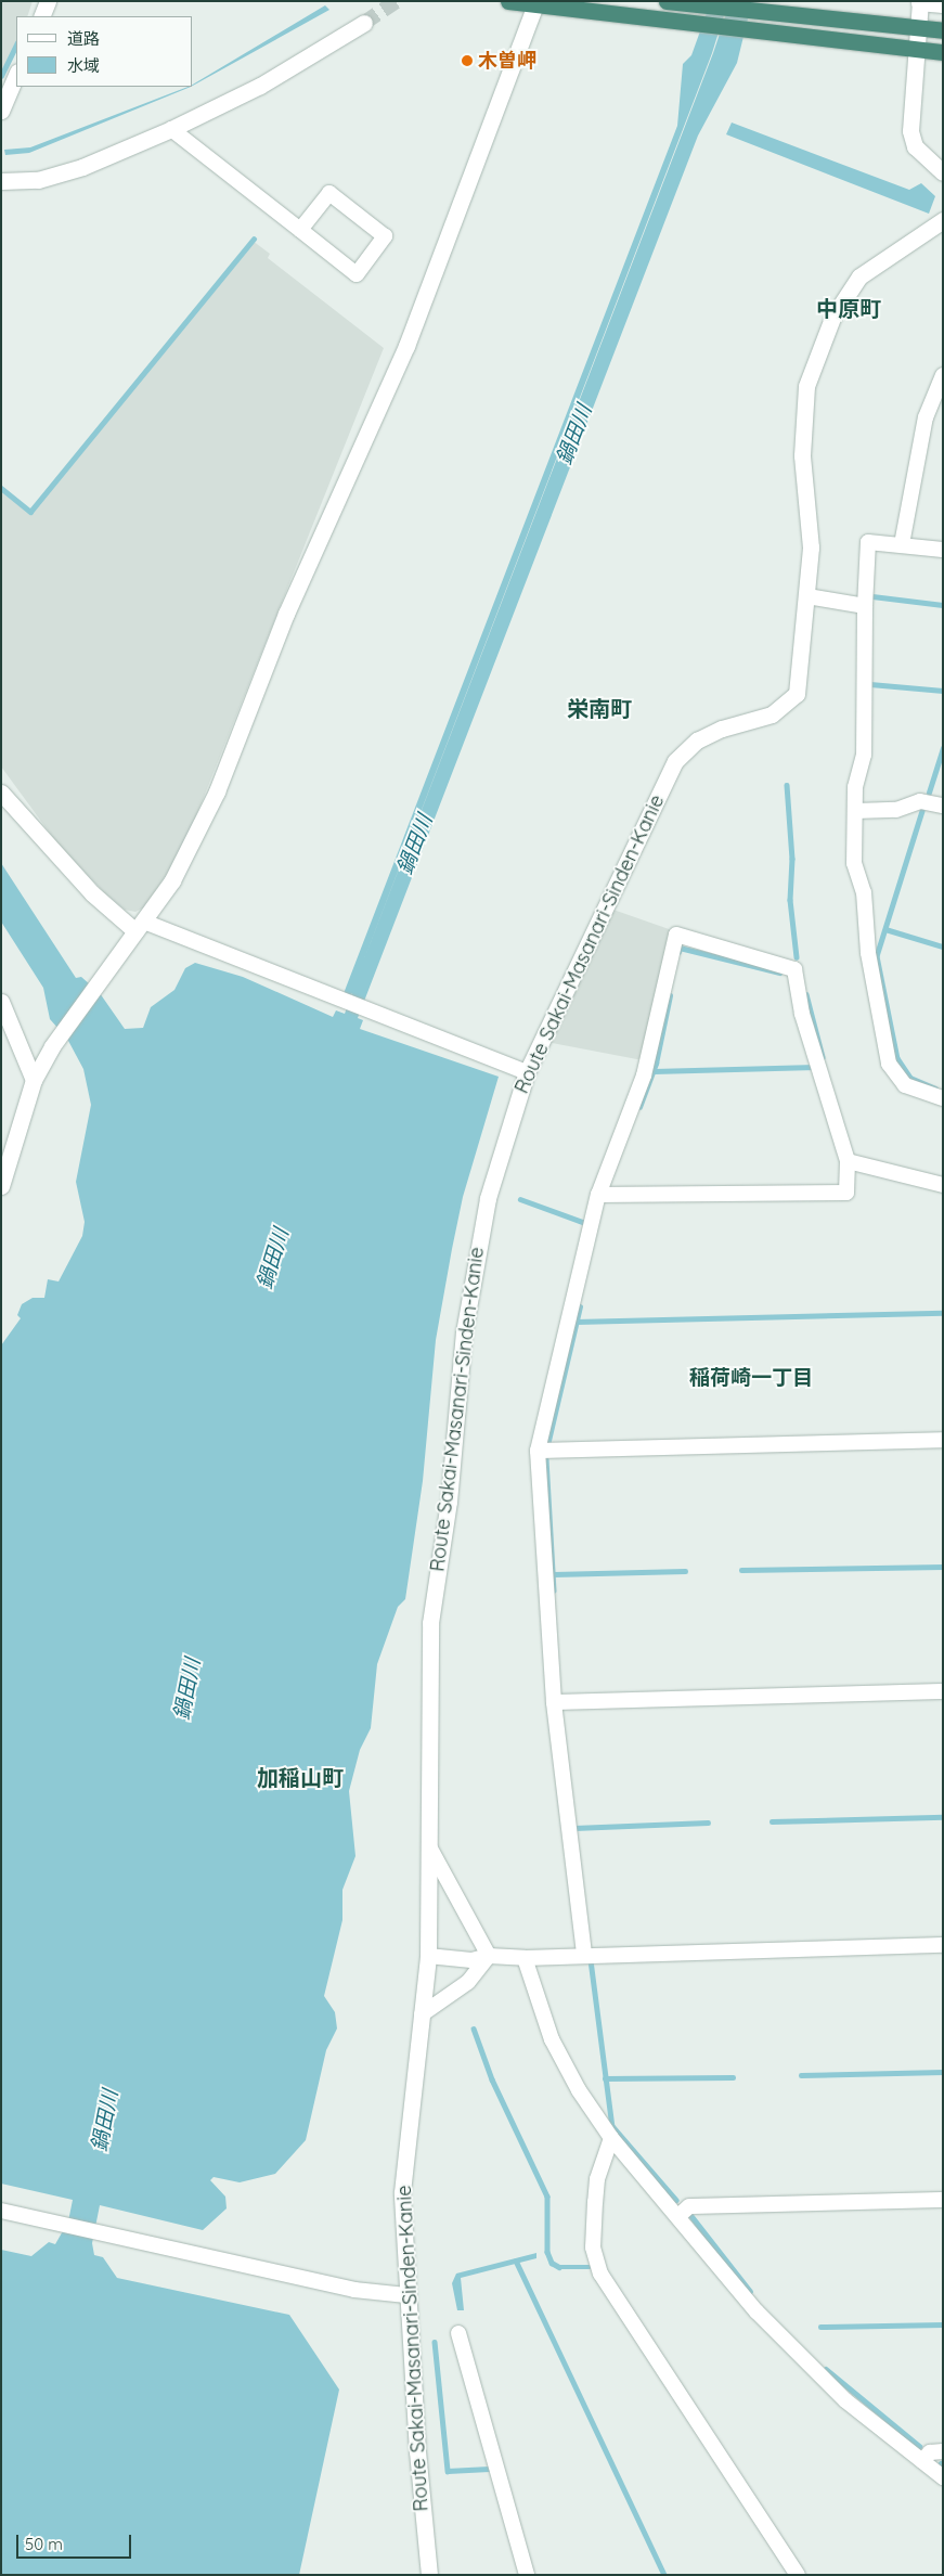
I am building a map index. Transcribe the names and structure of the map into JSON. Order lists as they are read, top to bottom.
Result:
{
  "streets": {
    "main road": ["Route Sakai-Masanari-Sinden-Kanie"]
  },
  "districts": [
    "中原町",
    "栄南町",
    "稲荷崎一丁目",
    "加稲山町"
  ],
  "water": ["鍋田川"],
  "places": ["木曽岬"],
  "legend": ["道路", "水域"],
  "scale_bar": "50 m"
}
